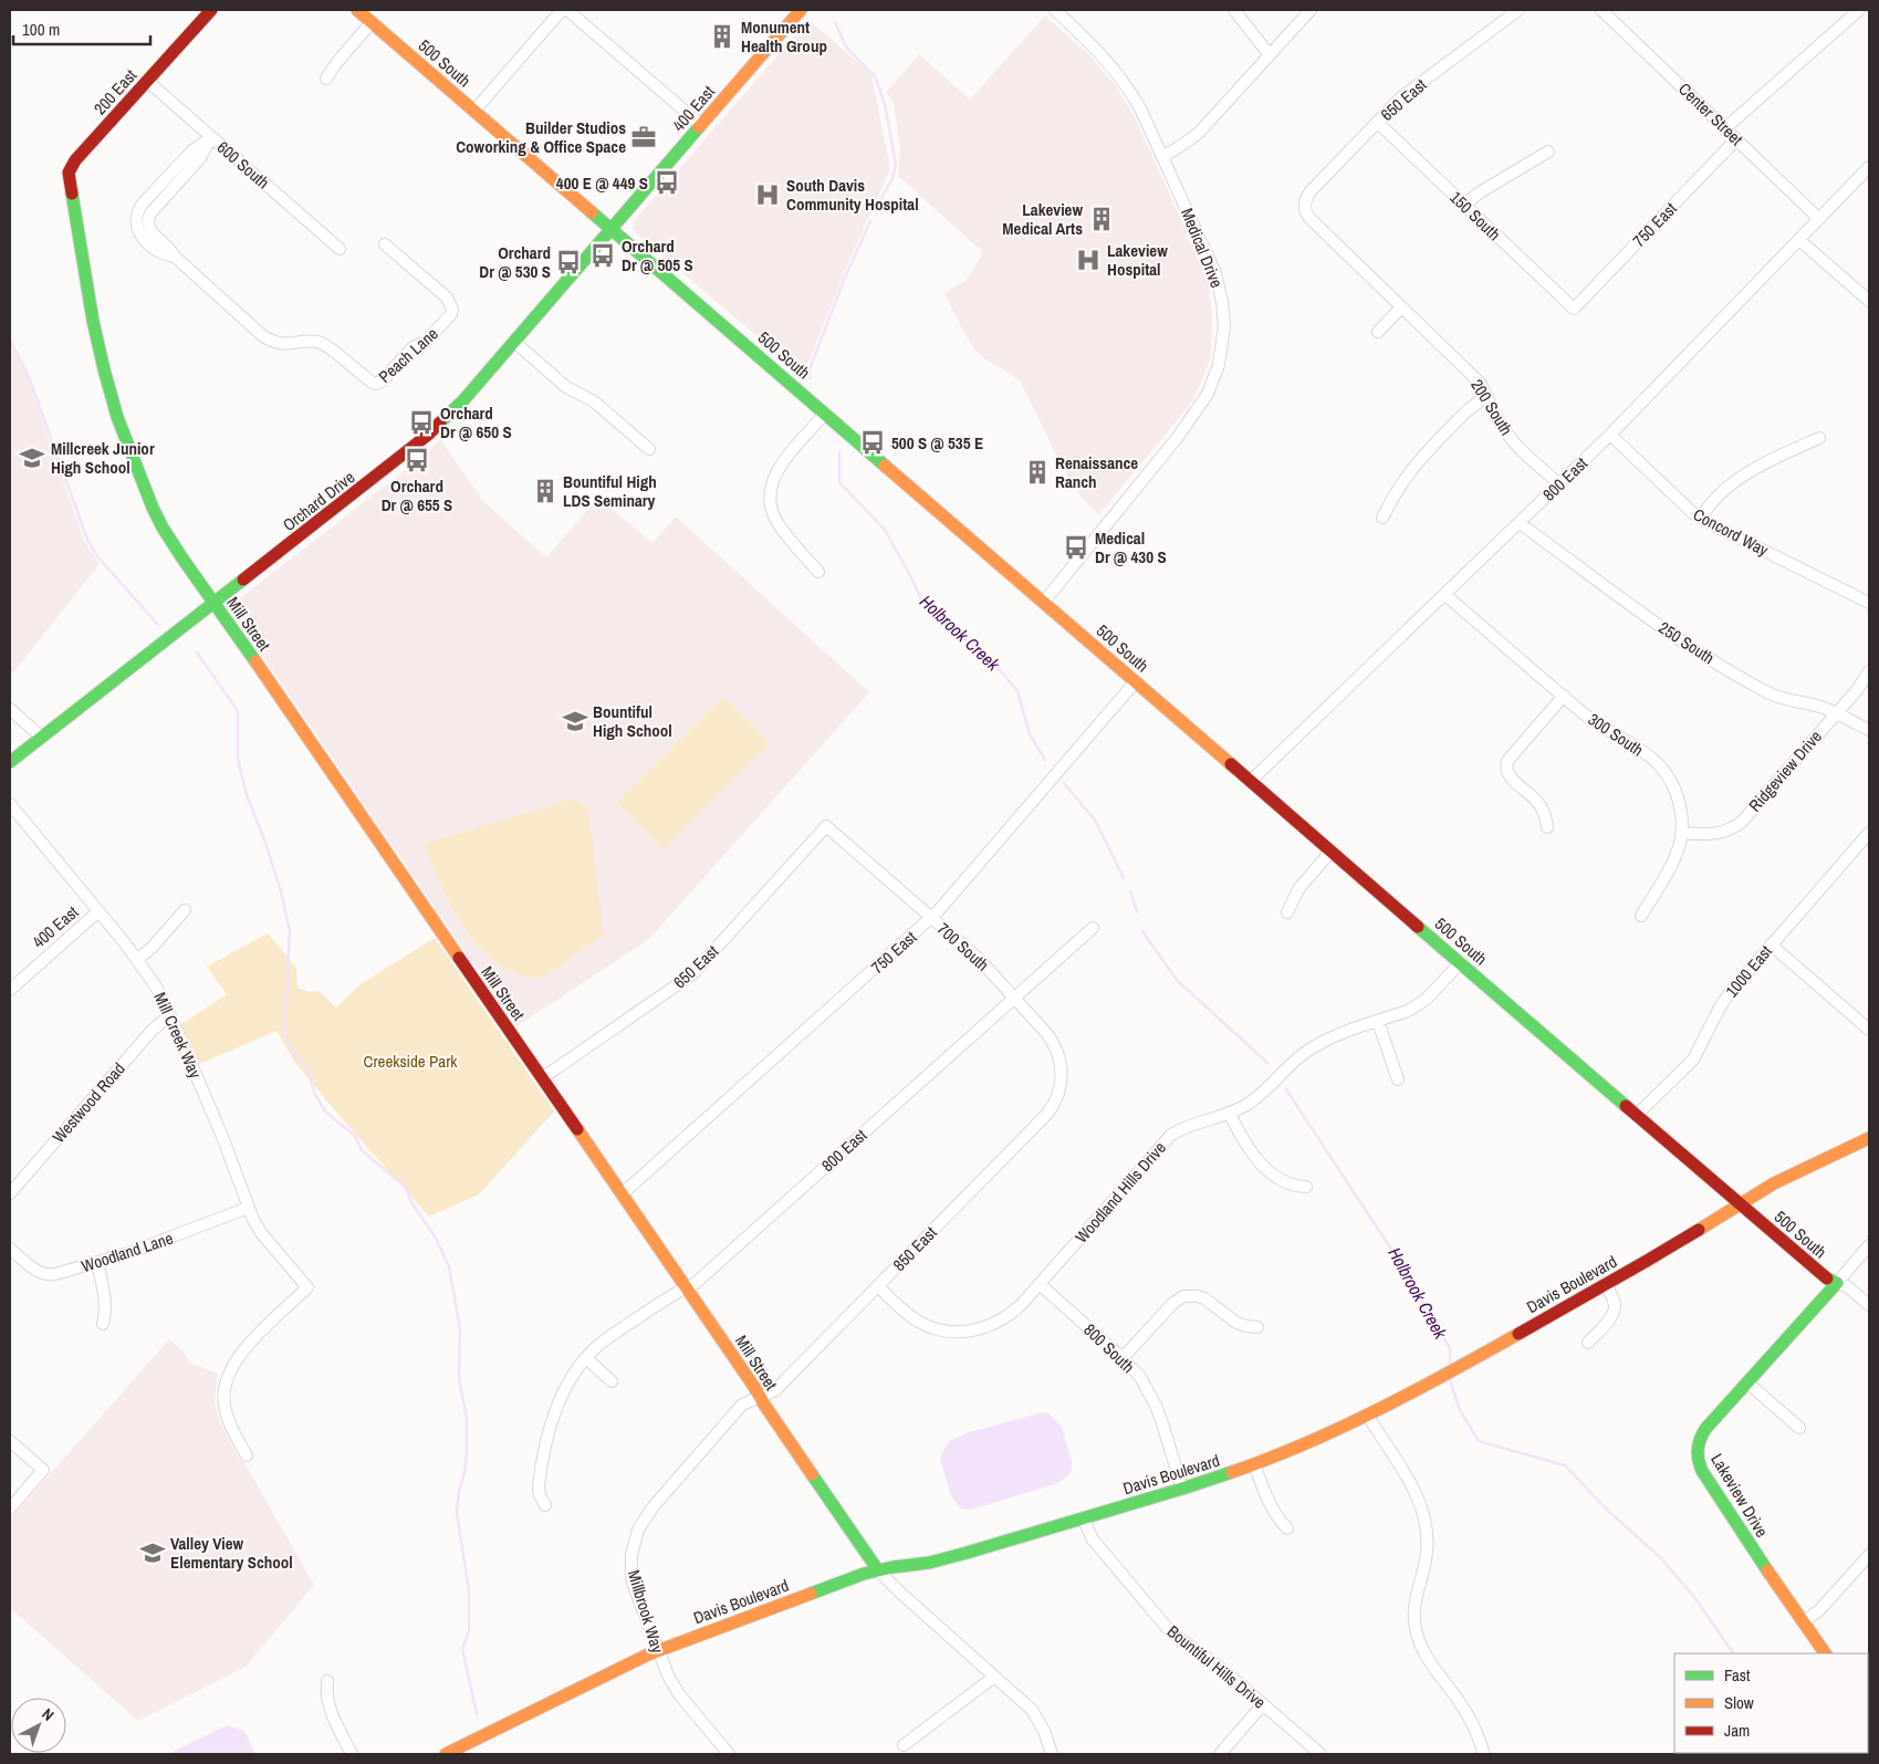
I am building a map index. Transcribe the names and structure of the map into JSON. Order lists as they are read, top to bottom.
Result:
{
  "streets": {
    "street": [
      "500 South",
      "200 East",
      "650 East",
      "400 East",
      "Center Street",
      "600 South",
      "150 South",
      "750 East",
      "Medical Drive",
      "Peach Lane",
      "200 South",
      "800 East",
      "Orchard Drive",
      "Concord Way",
      "Mill Street",
      "250 South",
      "300 South",
      "Ridgeview Drive",
      "700 South",
      "1000 East",
      "Mill Creek Way",
      "Westwood Road",
      "Woodland Hills Drive",
      "850 East",
      "Woodland Lane",
      "Davis Boulevard",
      "800 South",
      "Lakeview Drive",
      "Millbrook Way",
      "Bountiful Hills Drive"
    ]
  },
  "crossings": [
    ["500 South", "400 East"],
    ["500 South", "750 East"],
    ["500 South", "Medical Drive"],
    ["500 South", "800 East"],
    ["500 South", "Orchard Drive"],
    ["500 South", "1000 East"],
    ["500 South", "Woodland Hills Drive"],
    ["500 South", "Davis Boulevard"],
    ["500 South", "Lakeview Drive"],
    ["200 East", "600 South"],
    ["200 East", "Mill Street"],
    ["650 East", "150 South"],
    ["650 East", "200 South"],
    ["650 East", "Mill Street"],
    ["650 East", "700 South"],
    ["400 East", "Orchard Drive"],
    ["400 East", "Mill Creek Way"],
    ["Center Street", "750 East"],
    ["Center Street", "800 East"],
    ["600 South", "Peach Lane"],
    ["150 South", "750 East"],
    ["750 East", "Mill Street"],
    ["750 East", "700 South"],
    ["200 South", "800 East"],
    ["800 East", "Concord Way"],
    ["800 East", "Mill Street"],
    ["800 East", "250 South"],
    ["800 East", "300 South"],
    ["800 East", "700 South"],
    ["Orchard Drive", "Mill Street"],
    ["Mill Street", "850 East"],
    ["Mill Street", "Davis Boulevard"],
    ["Mill Street", "Millbrook Way"],
    ["250 South", "Ridgeview Drive"],
    ["300 South", "Ridgeview Drive"],
    ["700 South", "850 East"],
    ["Mill Creek Way", "Westwood Road"],
    ["Mill Creek Way", "Woodland Lane"],
    ["Woodland Hills Drive", "850 East"],
    ["Woodland Hills Drive", "800 South"],
    ["850 East", "Millbrook Way"],
    ["Davis Boulevard", "800 South"],
    ["Davis Boulevard", "Millbrook Way"],
    ["Davis Boulevard", "Bountiful Hills Drive"]
  ],
  "water": ["Holbrook Creek"],
  "parks": ["Creekside Park"],
  "places": {
    "building": [
      "Monument Health Group",
      "Lakeview Medical Arts",
      "Renaissance Ranch",
      "Bountiful High LDS Seminary"
    ],
    "office": ["Builder Studios Coworking & Office Space"],
    "bus stop": [
      "400 E @ 449 S",
      "Orchard Dr @ 505 S",
      "Orchard Dr @ 530 S",
      "Orchard Dr @ 650 S",
      "500 S @ 535 E",
      "Orchard Dr @ 655 S",
      "Medical Dr @ 430 S"
    ],
    "hospital": ["South Davis Community Hospital", "Lakeview Hospital"],
    "school or university": ["Millcreek Junior High School", "Bountiful High School", "Valley View Elementary School"]
  },
  "legend": ["Fast", "Slow", "Jam"],
  "scale_bar": "100 m",
  "north": "top right"
}
